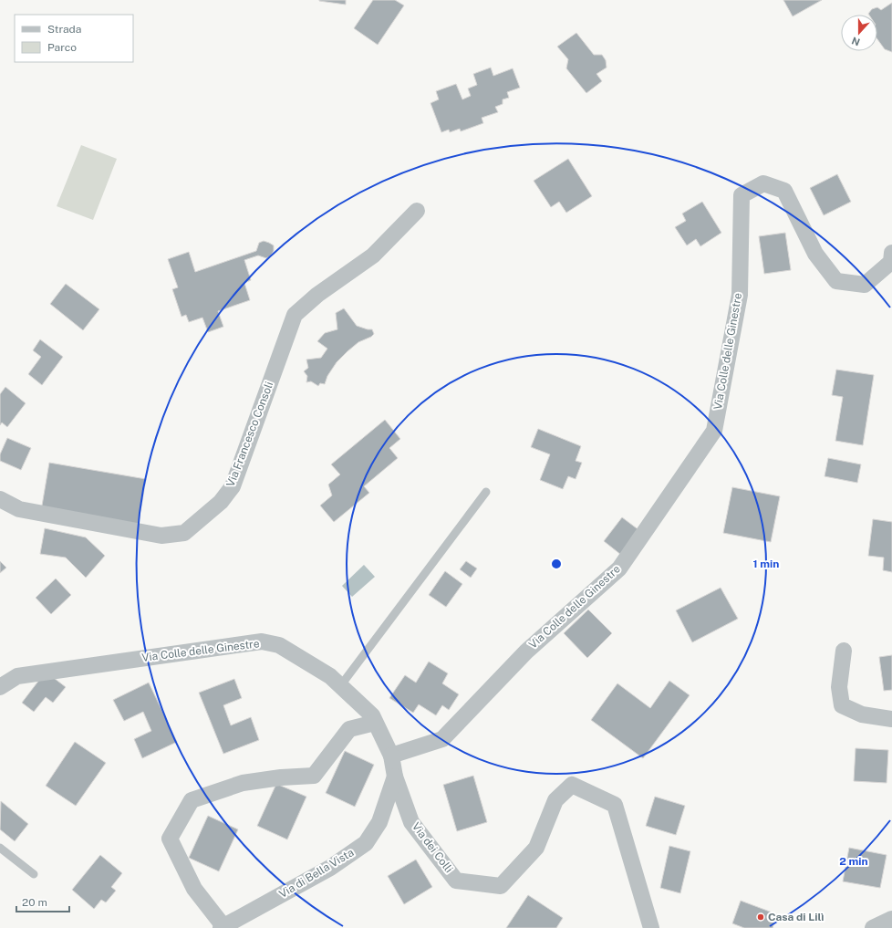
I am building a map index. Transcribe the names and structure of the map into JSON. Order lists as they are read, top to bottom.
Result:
{
  "streets": {
    "street": [
      "Via Colle delle Ginestre",
      "Via Francesco Consoli",
      "Via dei Colli",
      "Via di Bella Vista"
    ]
  },
  "crossings": [
    ["Via Colle delle Ginestre", "Via dei Colli"],
    ["Via dei Colli", "Via di Bella Vista"]
  ],
  "places": ["Casa di Lilì"],
  "legend": ["Strada", "Parco"],
  "scale_bar": "20 m",
  "north": "bottom",
  "rings": ["1 min", "2 min"]
}
